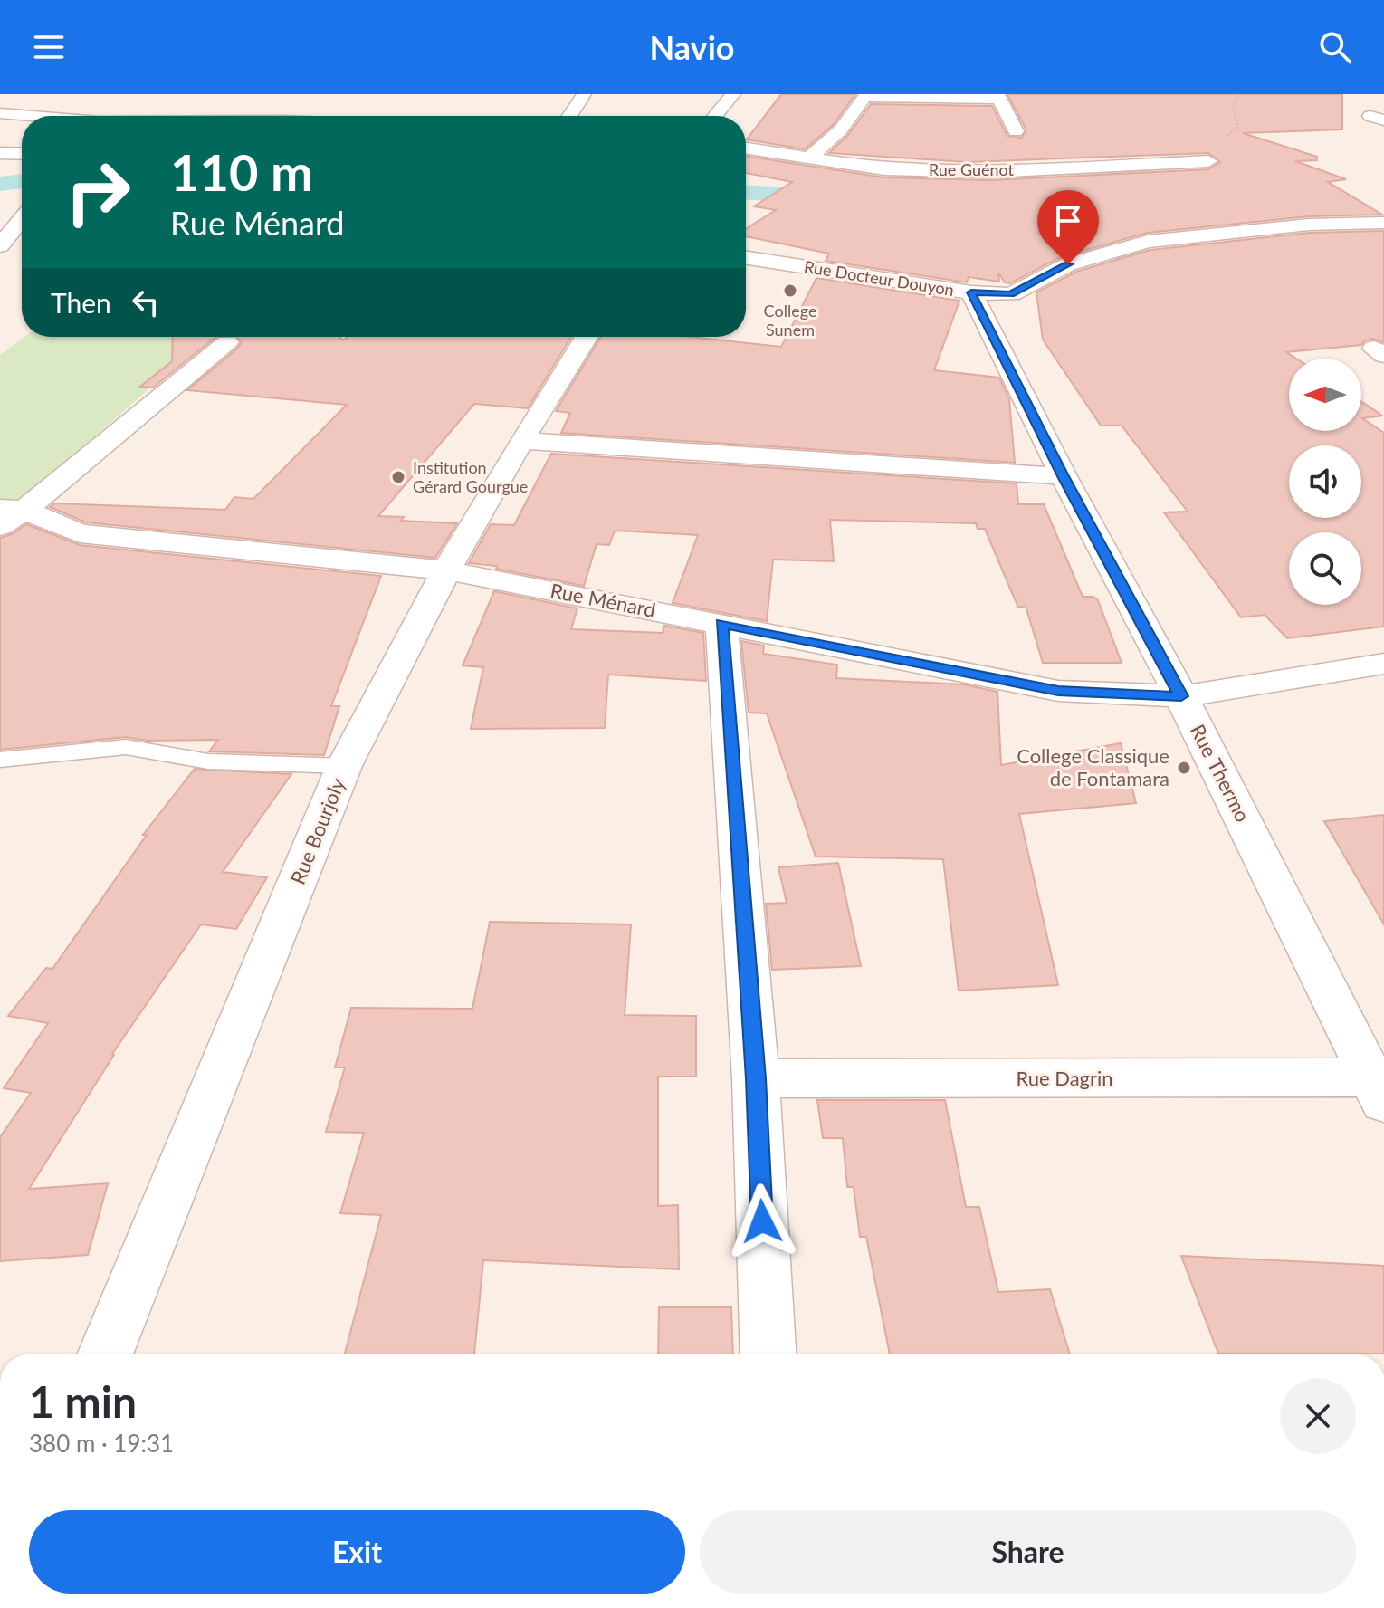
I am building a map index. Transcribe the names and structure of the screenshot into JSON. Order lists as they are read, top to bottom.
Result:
{
  "streets": {
    "street": [
      "Rue Guénot",
      "Rue Docteur Douyon",
      "Rue Ménard",
      "Rue Thermo",
      "Rue Bourjoly",
      "Rue Dagrin"
    ]
  },
  "crossings": [
    ["Rue Docteur Douyon", "Rue Thermo"],
    ["Rue Ménard", "Rue Thermo"],
    ["Rue Ménard", "Rue Bourjoly"],
    ["Rue Thermo", "Rue Dagrin"]
  ],
  "places": ["College Sunem", "Institution Gérard Gourgue", "College Classique de Fontamara"],
  "north": "left",
  "page": {
    "header": "Navio",
    "turn": ["110 m", "Rue Ménard"],
    "then": "Then",
    "heading": ["1 min", "380 m · 19:31"],
    "buttons": ["Exit", "Share"]
  }
}
